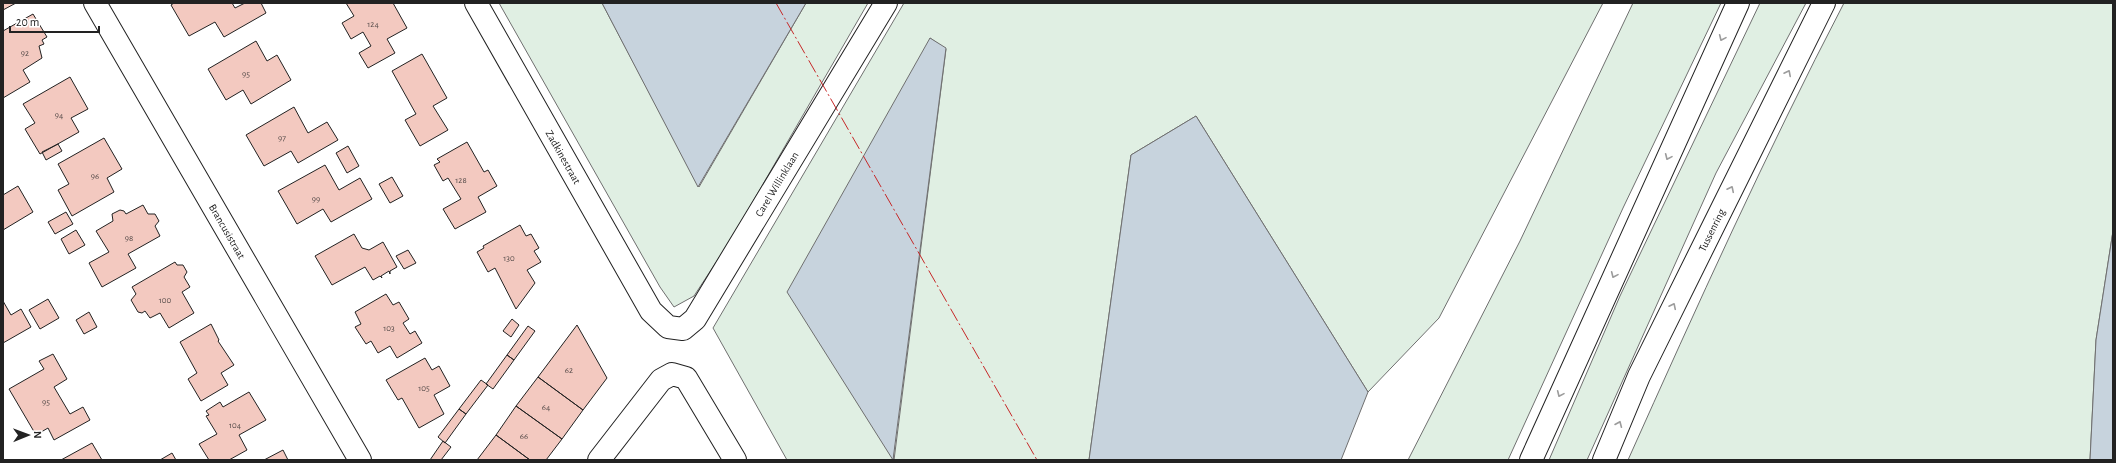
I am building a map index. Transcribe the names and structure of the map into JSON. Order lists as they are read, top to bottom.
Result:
{
  "streets": {
    "main road": [
      "Zadkinestraat",
      "Carel Willinklaan",
      "Tussenring",
      "Brancusistraat"
    ]
  },
  "crossings": [
    ["Zadkinestraat", "Carel Willinklaan"]
  ],
  "house_numbers": [
    "124",
    "92",
    "95",
    "94",
    "97",
    "96",
    "128",
    "99",
    "98",
    "130",
    "100",
    "103",
    "62",
    "105",
    "95",
    "64",
    "104",
    "66"
  ],
  "scale_bar": "20 m",
  "north": "right"
}
